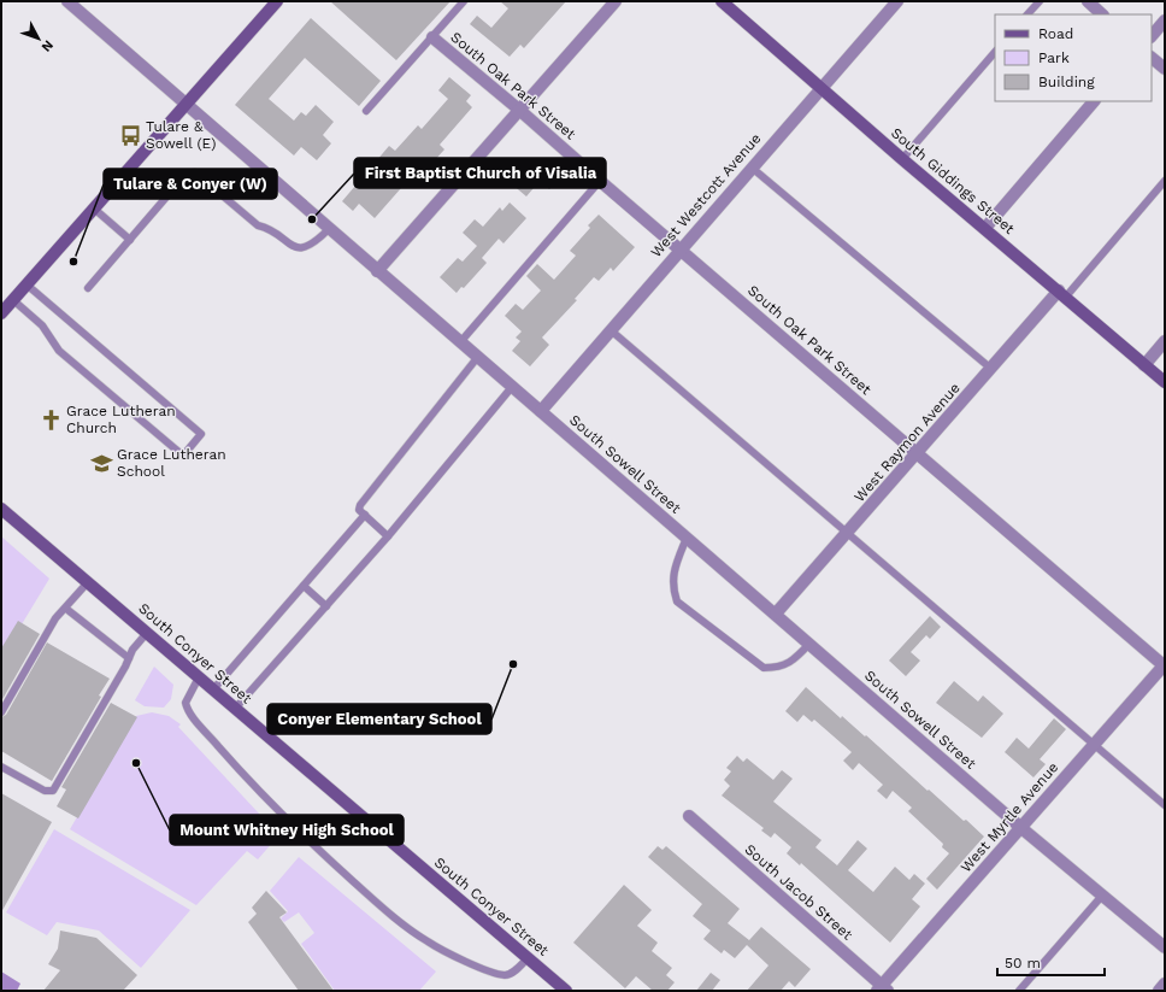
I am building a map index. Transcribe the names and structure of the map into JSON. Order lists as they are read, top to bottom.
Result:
{
  "streets": {
    "street": [
      "South Oak Park Street",
      "South Giddings Street",
      "West Westcott Avenue",
      "West Raymon Avenue",
      "South Sowell Street",
      "South Conyer Street",
      "West Myrtle Avenue",
      "South Jacob Street"
    ]
  },
  "crossings": [
    ["South Oak Park Street", "West Westcott Avenue"],
    ["South Oak Park Street", "West Raymon Avenue"],
    ["South Oak Park Street", "West Myrtle Avenue"],
    ["South Giddings Street", "West Westcott Avenue"],
    ["South Giddings Street", "West Raymon Avenue"],
    ["West Westcott Avenue", "South Sowell Street"],
    ["West Raymon Avenue", "South Sowell Street"],
    ["South Sowell Street", "West Myrtle Avenue"],
    ["West Myrtle Avenue", "South Jacob Street"]
  ],
  "places": {
    "bus stop": ["Tulare & Sowell (E)"],
    "other": [
      "First Baptist Church of Visalia",
      "Tulare & Conyer (W)",
      "Conyer Elementary School",
      "Mount Whitney High School"
    ],
    "church": ["Grace Lutheran Church"],
    "school or university": ["Grace Lutheran School"]
  },
  "legend": ["Road", "Park", "Building"],
  "scale_bar": "50 m",
  "north": "bottom right"
}
